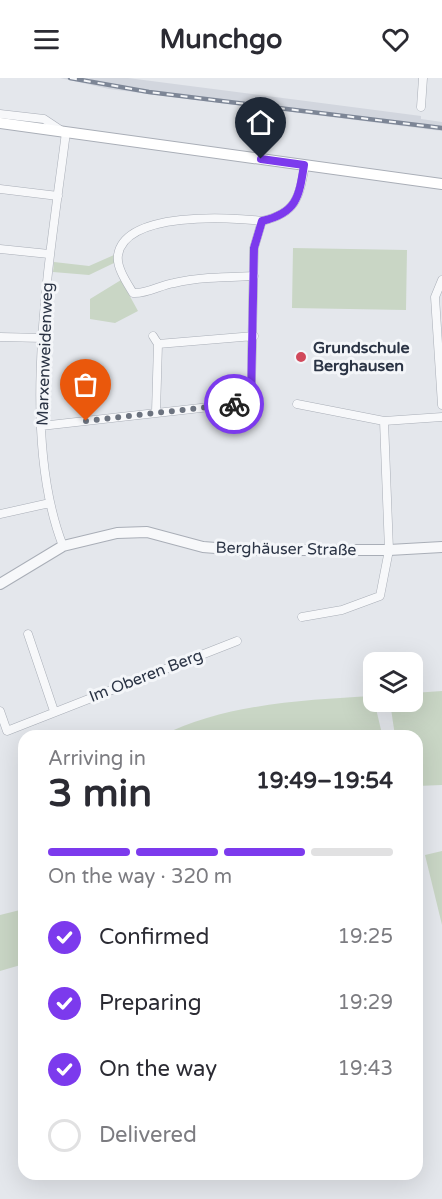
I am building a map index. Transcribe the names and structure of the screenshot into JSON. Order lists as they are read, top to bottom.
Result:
{
  "streets": {
    "street": ["Marxenweidenweg", "Berghäuser Straße", "Im Oberen Berg"]
  },
  "crossings": [
    ["Marxenweidenweg", "Berghäuser Straße"]
  ],
  "places": ["Grundschule Berghausen"],
  "page": {
    "header": "Munchgo",
    "heading": ["3 min", "Arriving in", "19:49–19:54"],
    "bar": "On the way · 320 m",
    "list": [
      ["Confirmed", "19:25"],
      ["Preparing", "19:29"],
      ["On the way", "19:43"],
      "Delivered"
    ]
  }
}
